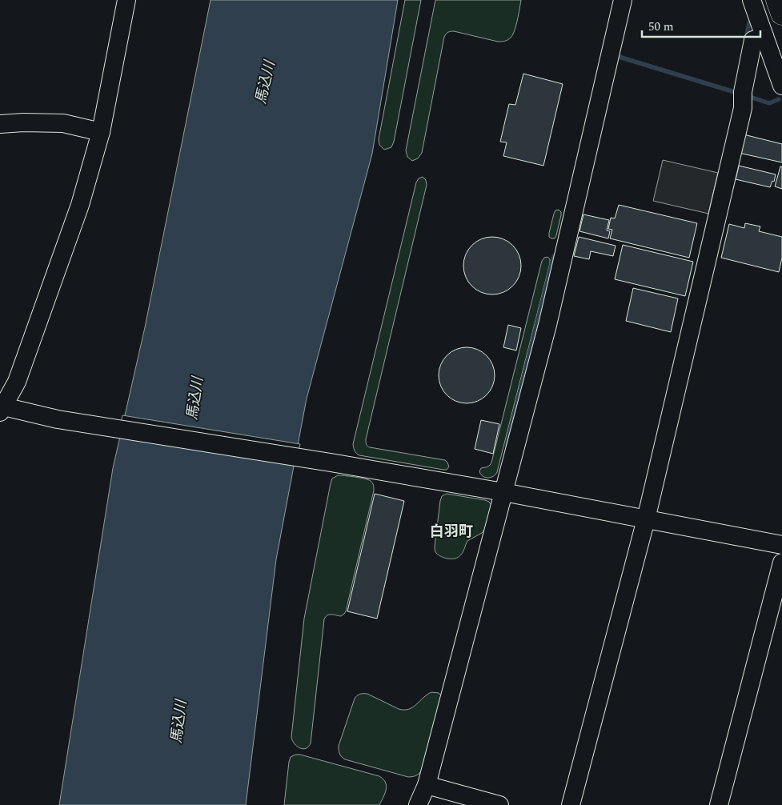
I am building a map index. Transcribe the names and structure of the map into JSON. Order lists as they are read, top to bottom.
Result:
{
  "districts": ["白羽町"],
  "water": ["馬込川"],
  "scale_bar": "50 m"
}
